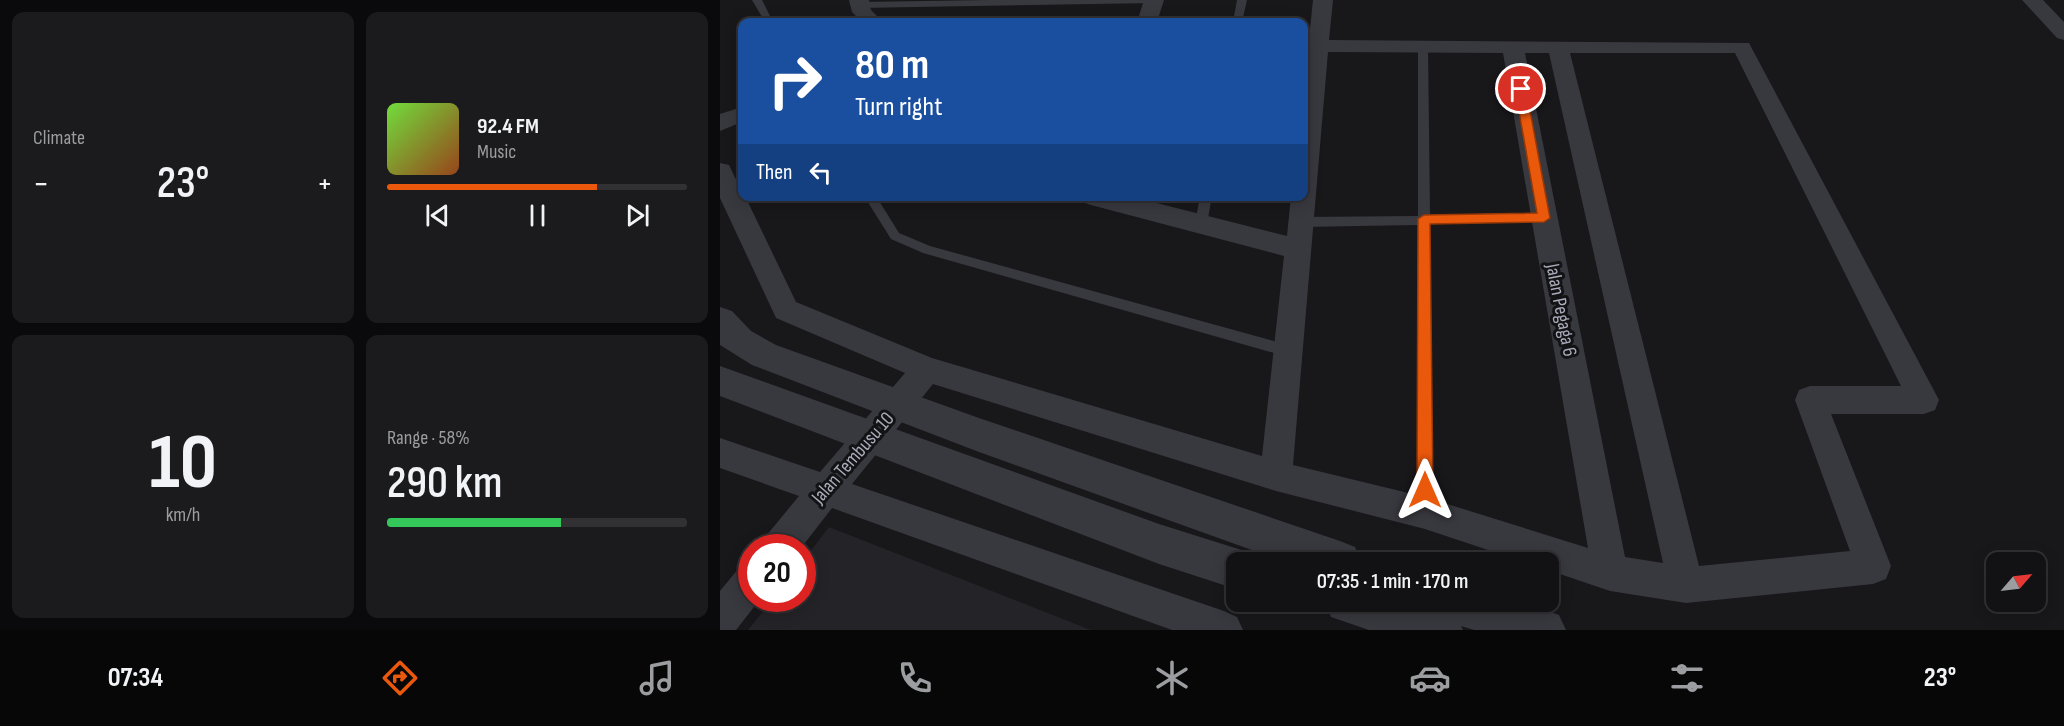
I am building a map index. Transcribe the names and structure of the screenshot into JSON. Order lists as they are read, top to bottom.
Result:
{
  "streets": {
    "street": ["Jalan Pegaga 6", "Jalan Tembusu 10"]
  },
  "north": "top right",
  "page": {
    "tile": [
      "Climate",
      ["10", "km/h"],
      ["Range · 58%", "290 km"]
    ],
    "turn": ["80 m", "Turn right"],
    "song": ["92.4 FM", "Music"],
    "then": "Then",
    "heat": ["−", "23°", "+"],
    "limit": "20",
    "trip": "07:35 · 1 min · 170 m",
    "tabs": ["07:34", "23°"]
  }
}
